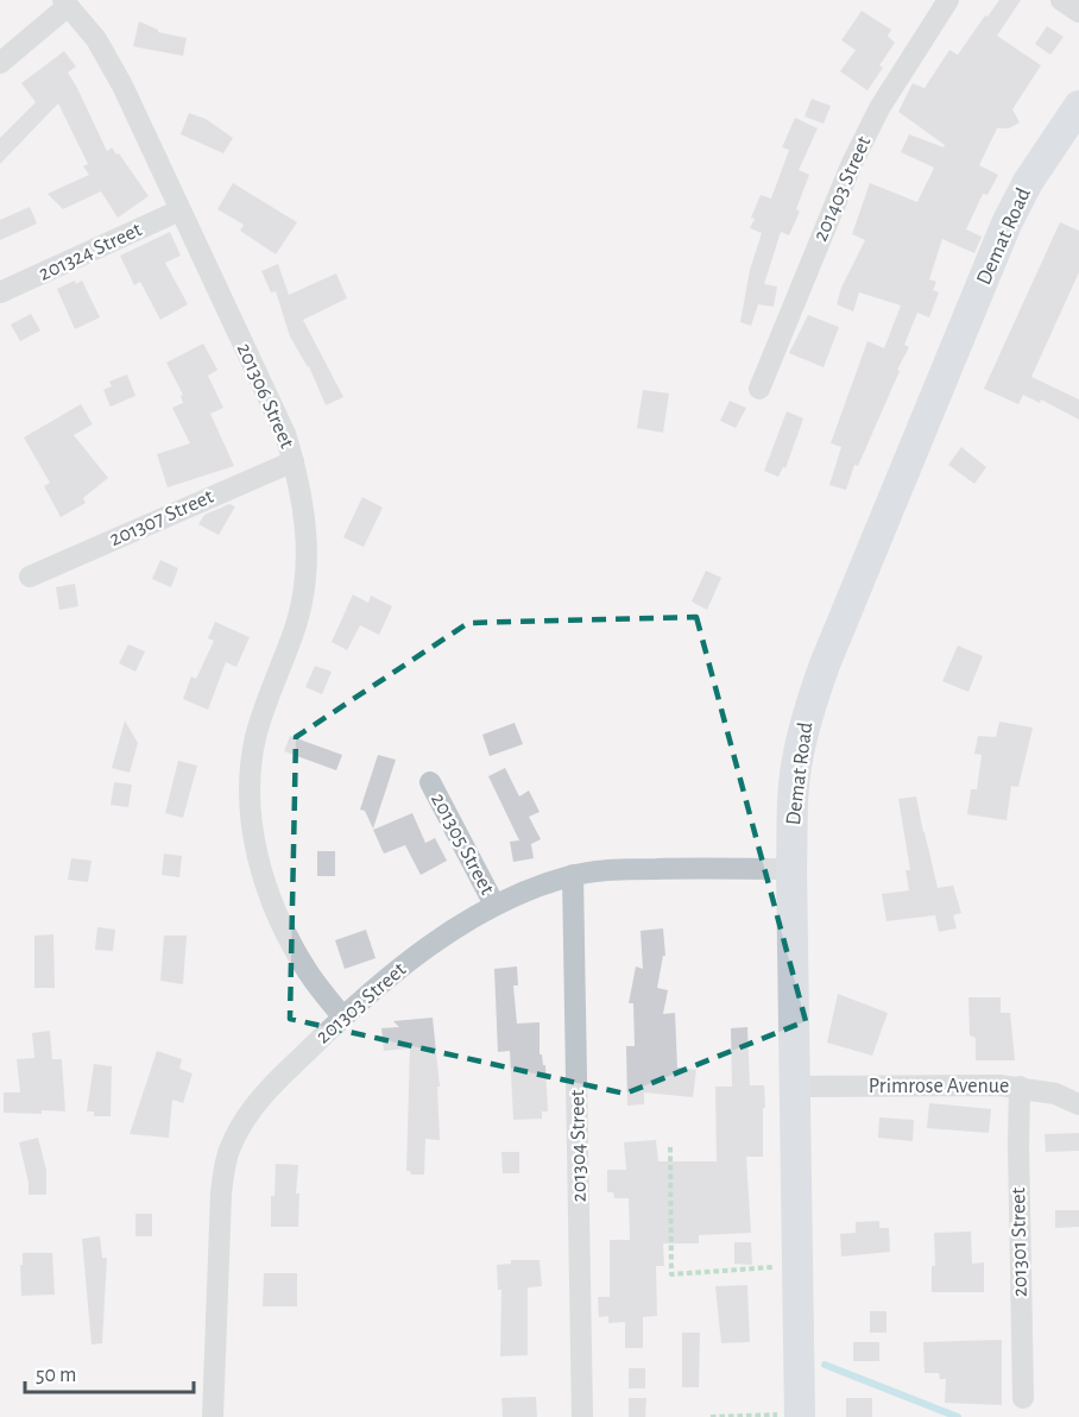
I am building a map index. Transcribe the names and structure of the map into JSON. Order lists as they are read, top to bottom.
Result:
{
  "streets": {
    "street": [
      "201403 Street",
      "Demat Road",
      "201324 Street",
      "201306 Street",
      "201307 Street",
      "201305 Street",
      "201303 Street",
      "Primrose Avenue",
      "201304 Street",
      "201301 Street"
    ]
  },
  "crossings": [
    ["Demat Road", "201303 Street"],
    ["Demat Road", "Primrose Avenue"],
    ["201324 Street", "201306 Street"],
    ["201306 Street", "201307 Street"],
    ["201306 Street", "201303 Street"],
    ["201305 Street", "201303 Street"],
    ["201303 Street", "201304 Street"],
    ["Primrose Avenue", "201301 Street"]
  ],
  "scale_bar": "50 m"
}
